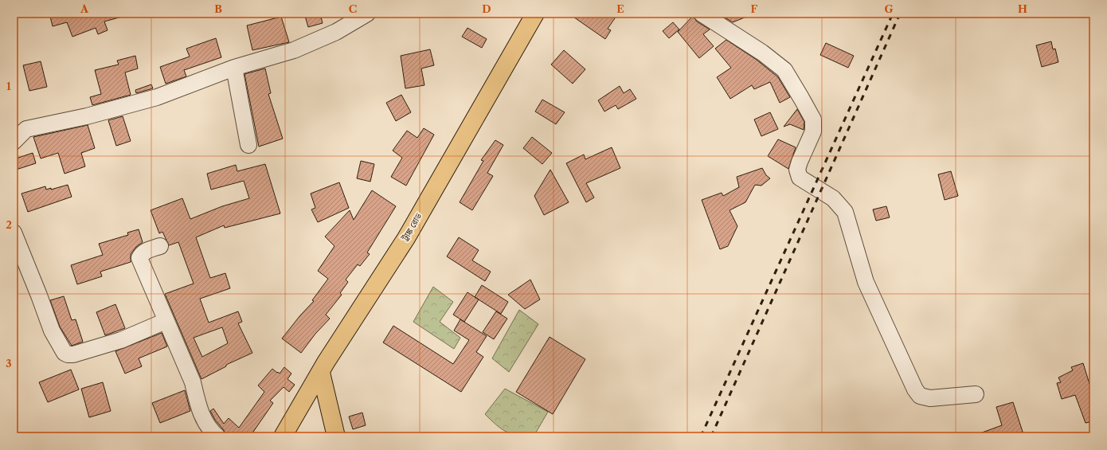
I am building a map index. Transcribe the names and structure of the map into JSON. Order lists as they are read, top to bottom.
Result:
{
  "streets": {
    "main road": ["ট্রাঙ্ক রোড"]
  },
  "grid": {
    "columns": [
      "A",
      "B",
      "C",
      "D",
      "E",
      "F",
      "G",
      "H"
    ],
    "rows": ["1", "2", "3"]
  }
}
